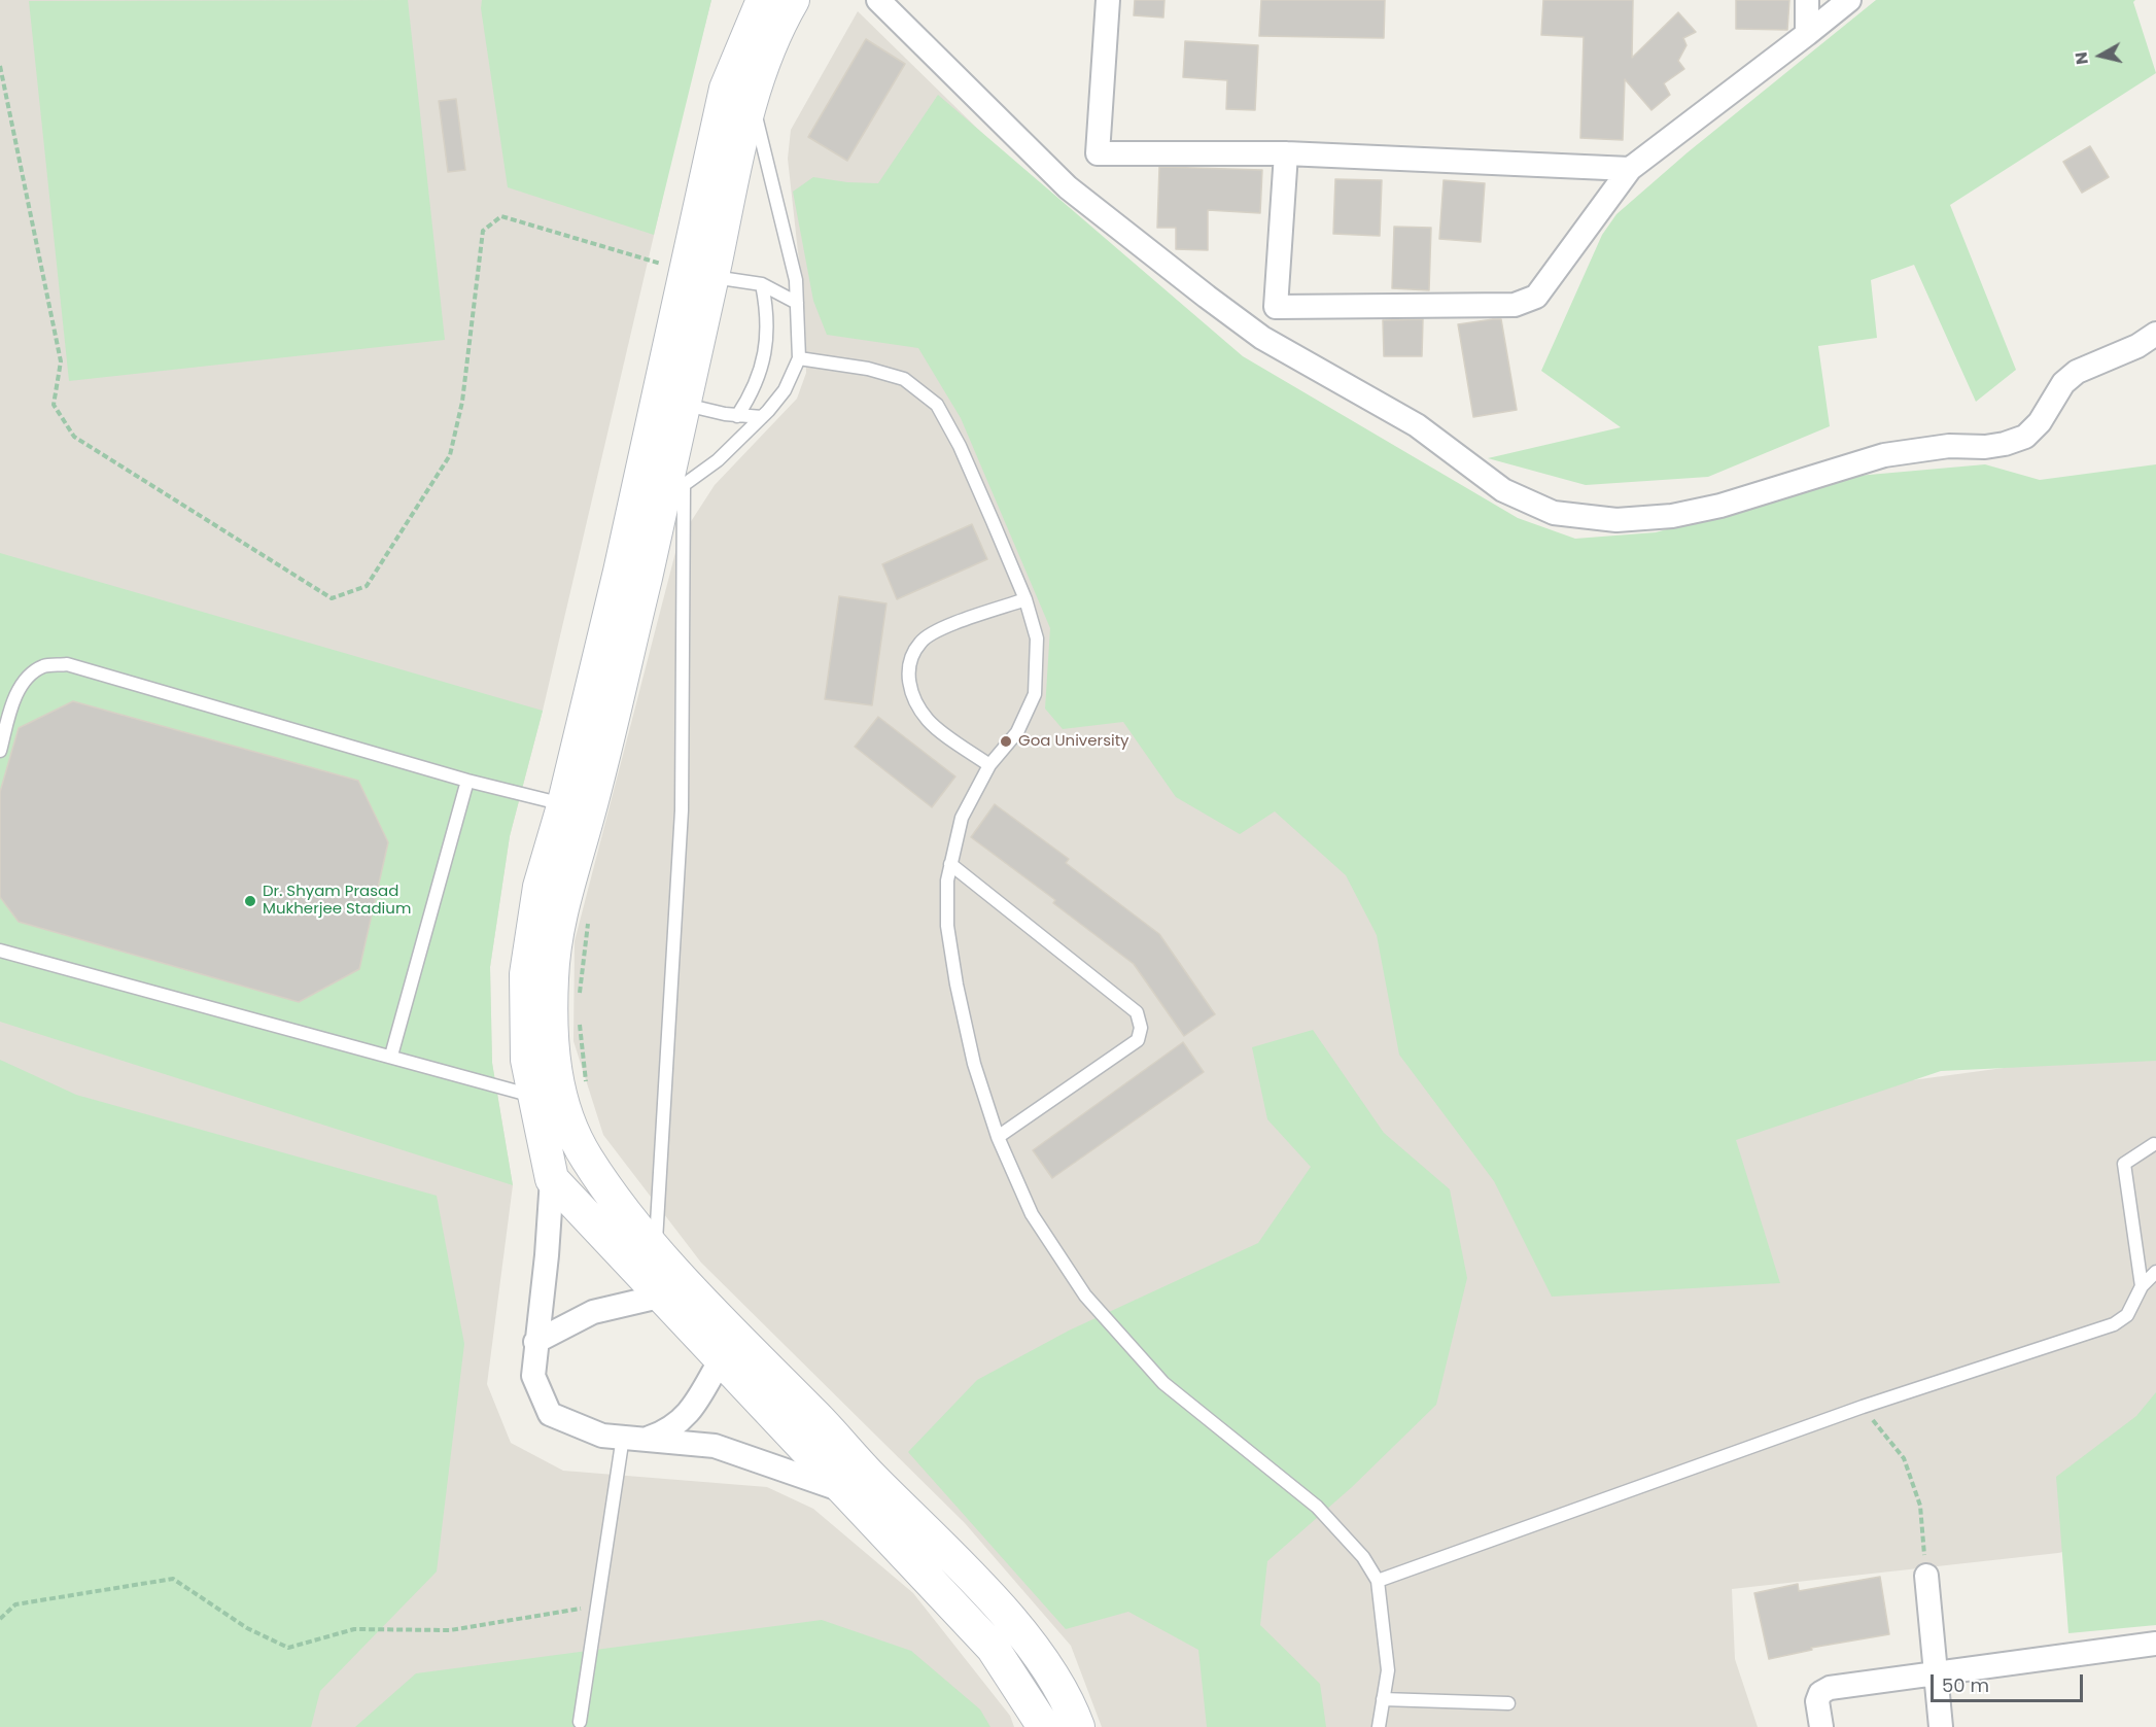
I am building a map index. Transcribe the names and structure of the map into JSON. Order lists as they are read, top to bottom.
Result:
{
  "places": ["Goa University", "Dr. Shyam Prasad Mukherjee Stadium"],
  "scale_bar": "50 m",
  "north": "left"
}
